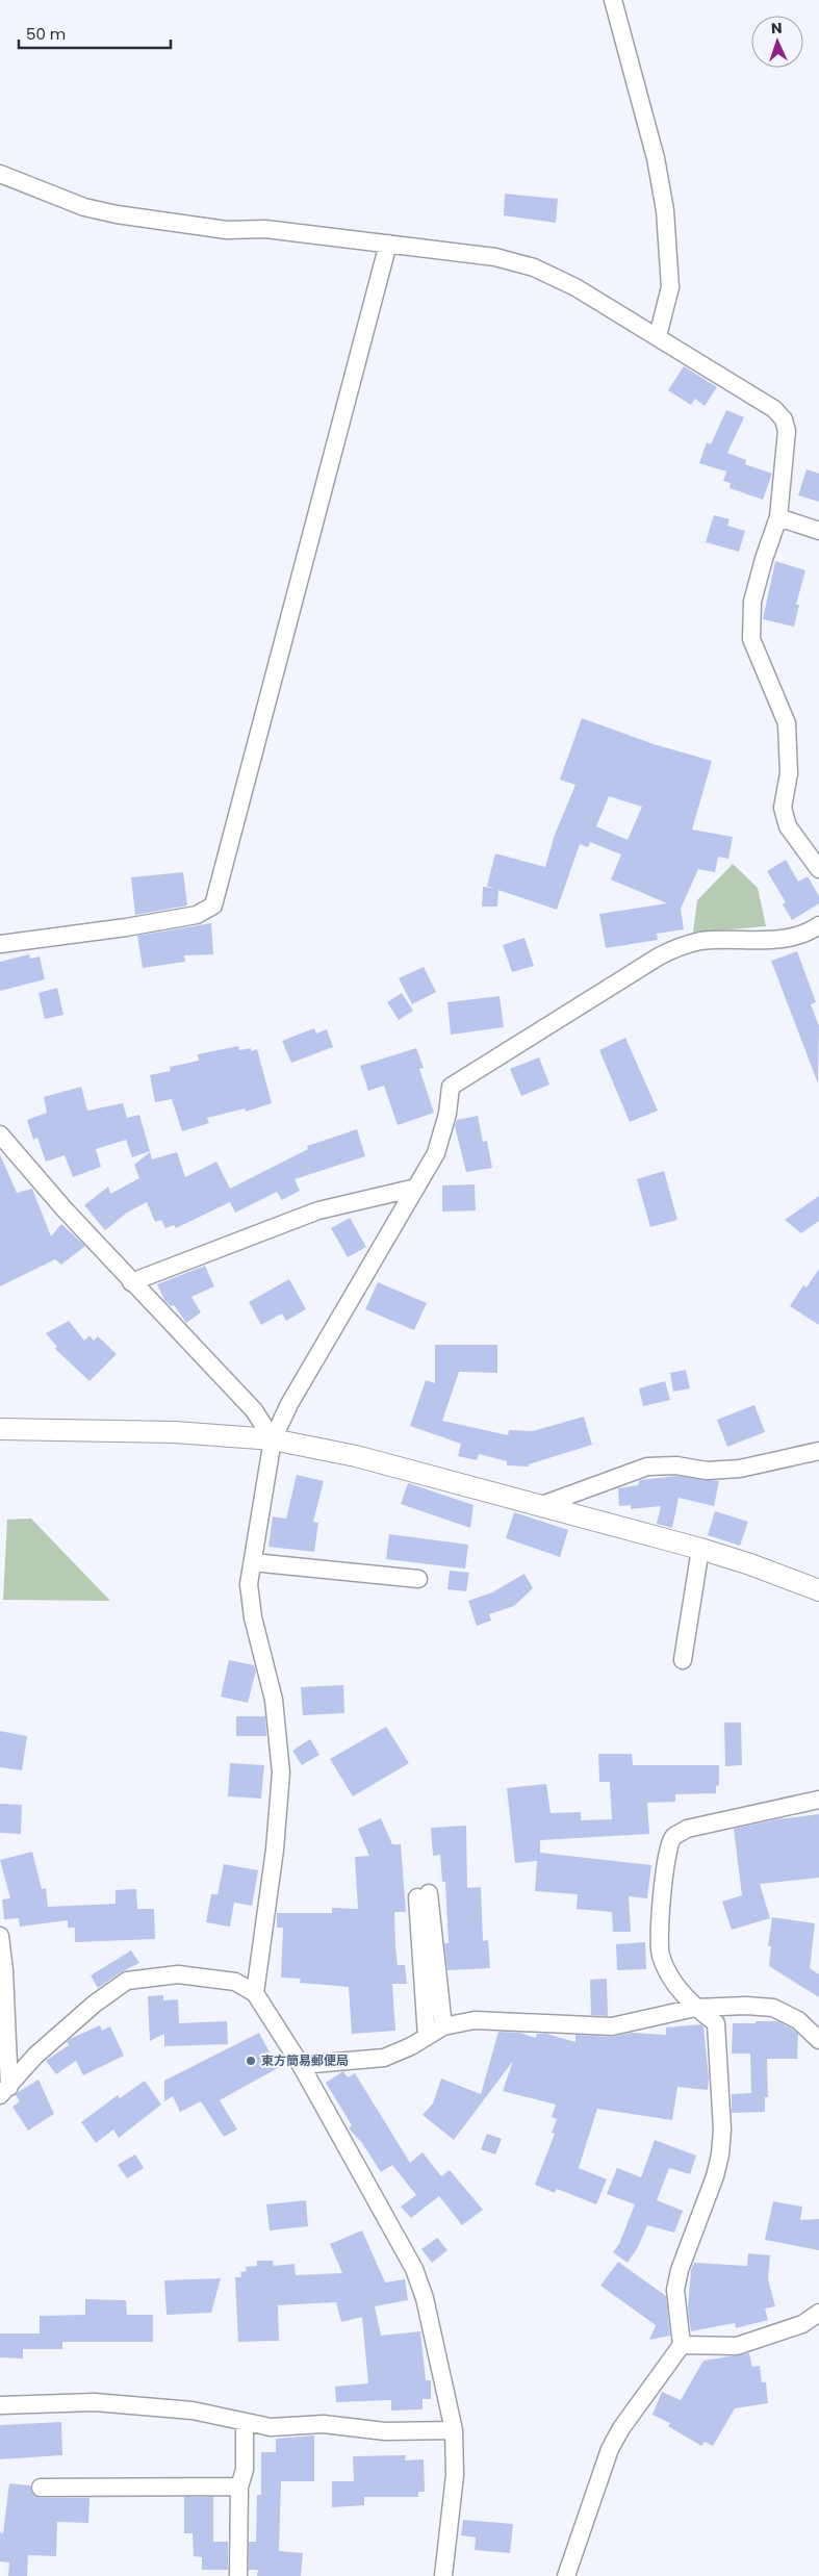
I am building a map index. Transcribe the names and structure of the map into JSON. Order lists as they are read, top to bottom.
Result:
{
  "places": ["東方簡易郵便局"],
  "scale_bar": "50 m",
  "north": "top"
}
